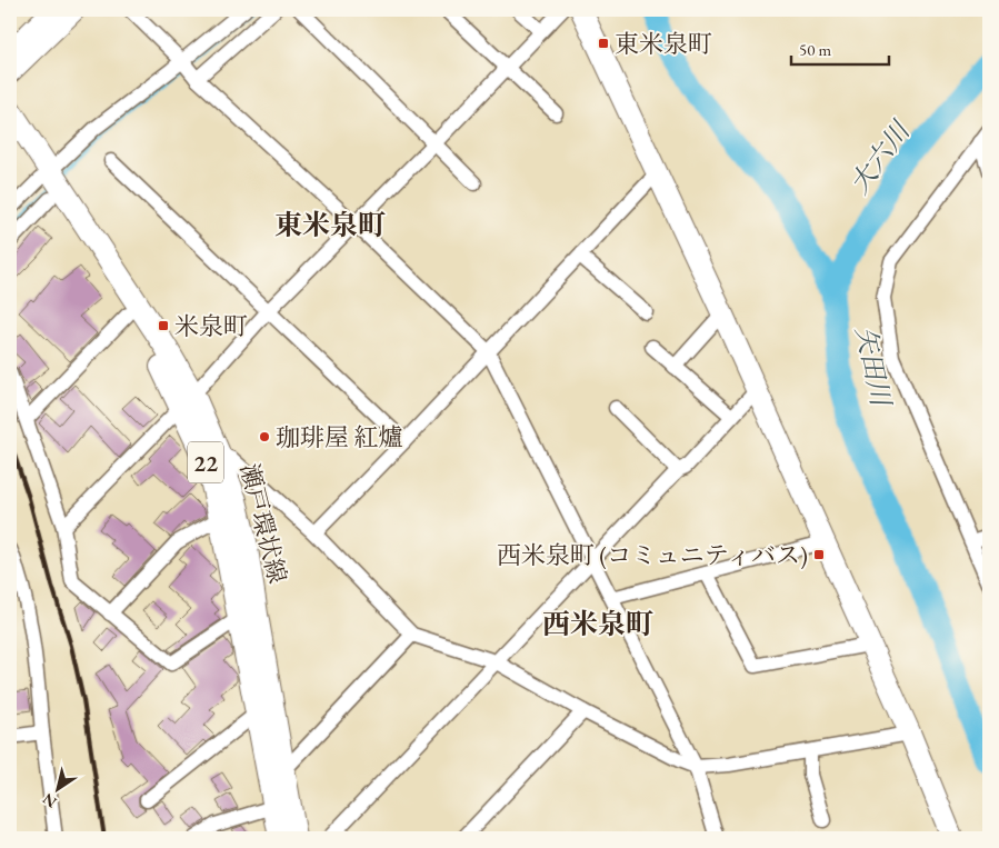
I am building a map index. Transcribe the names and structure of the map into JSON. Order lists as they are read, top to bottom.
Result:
{
  "streets": {
    "main road": ["22", "瀬戸環状線"]
  },
  "districts": ["東米泉町", "西米泉町"],
  "water": ["大六川", "矢田川"],
  "places": {
    "transit": ["東米泉町", "米泉町", "西米泉町 (コミュニティバス)"],
    "other": ["珈琲屋 紅爐"]
  },
  "scale_bar": "50 m",
  "north": "bottom left"
}
